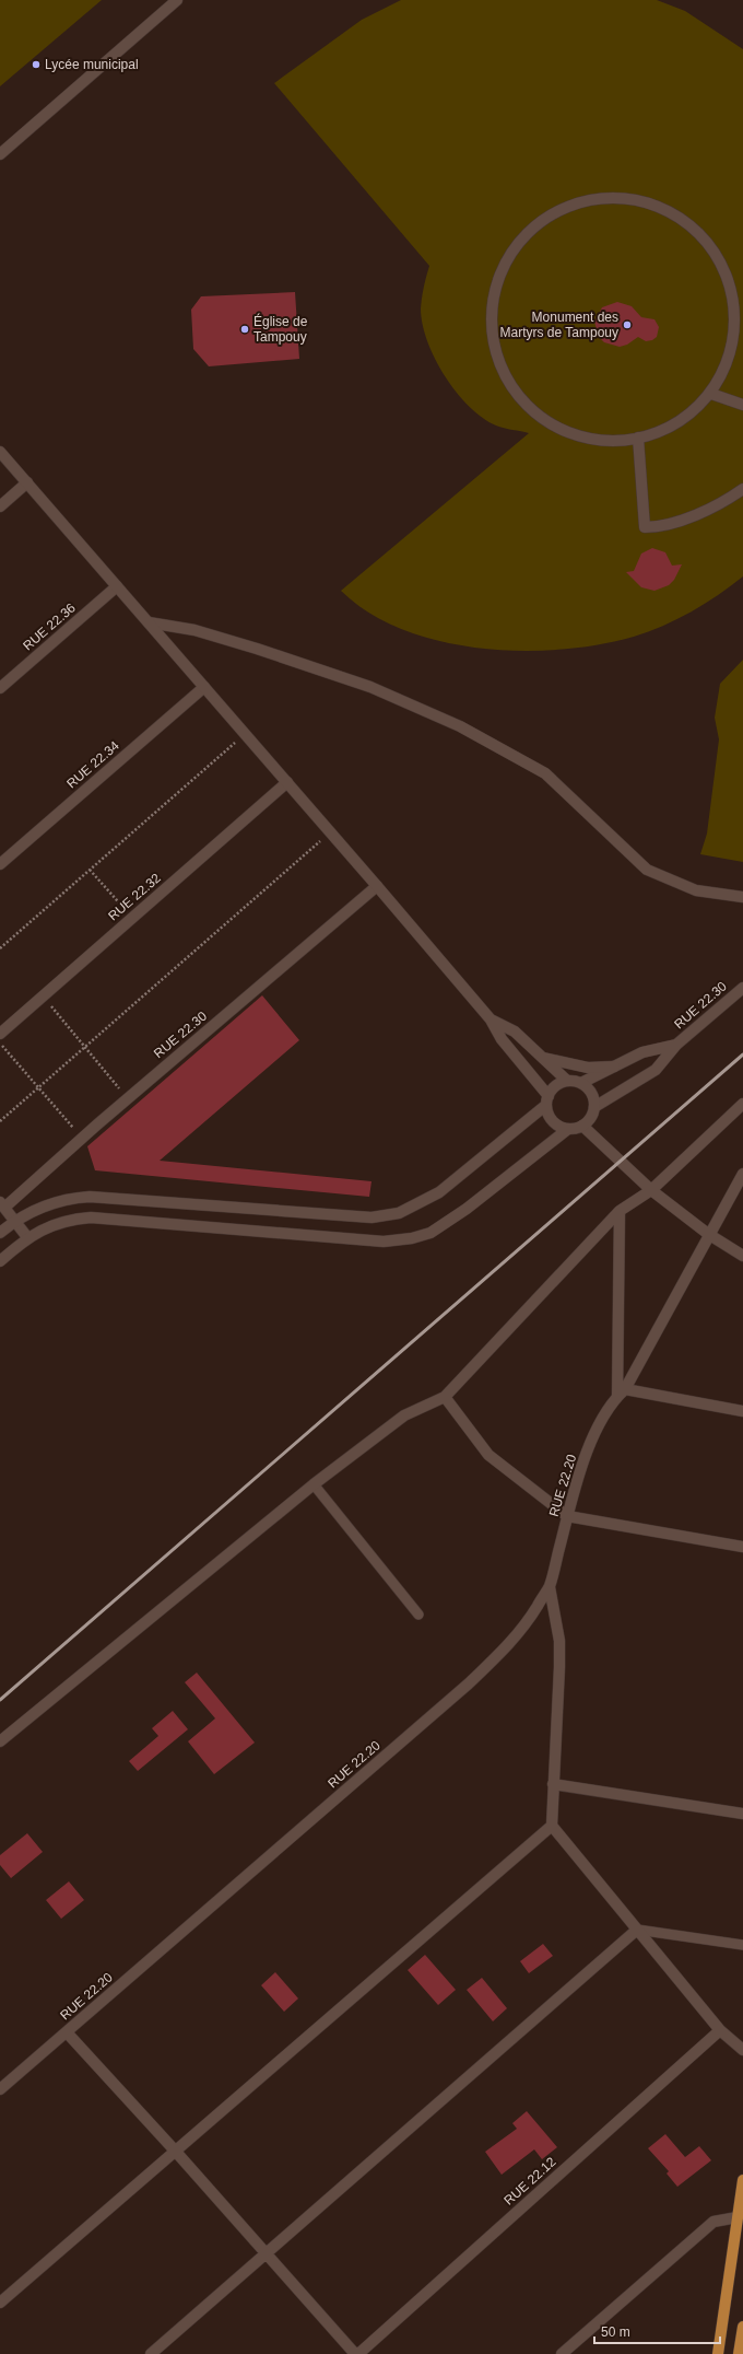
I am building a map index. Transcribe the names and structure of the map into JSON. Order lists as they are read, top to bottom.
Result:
{
  "streets": {
    "street": [
      "RUE 22.36",
      "RUE 22.34",
      "RUE 22.32",
      "RUE 22.30",
      "RUE 22.20",
      "RUE 22.12"
    ]
  },
  "places": ["Lycée municipal", "Monument des Martyrs de Tampouy", "Église de Tampouy"],
  "scale_bar": "50 m"
}
